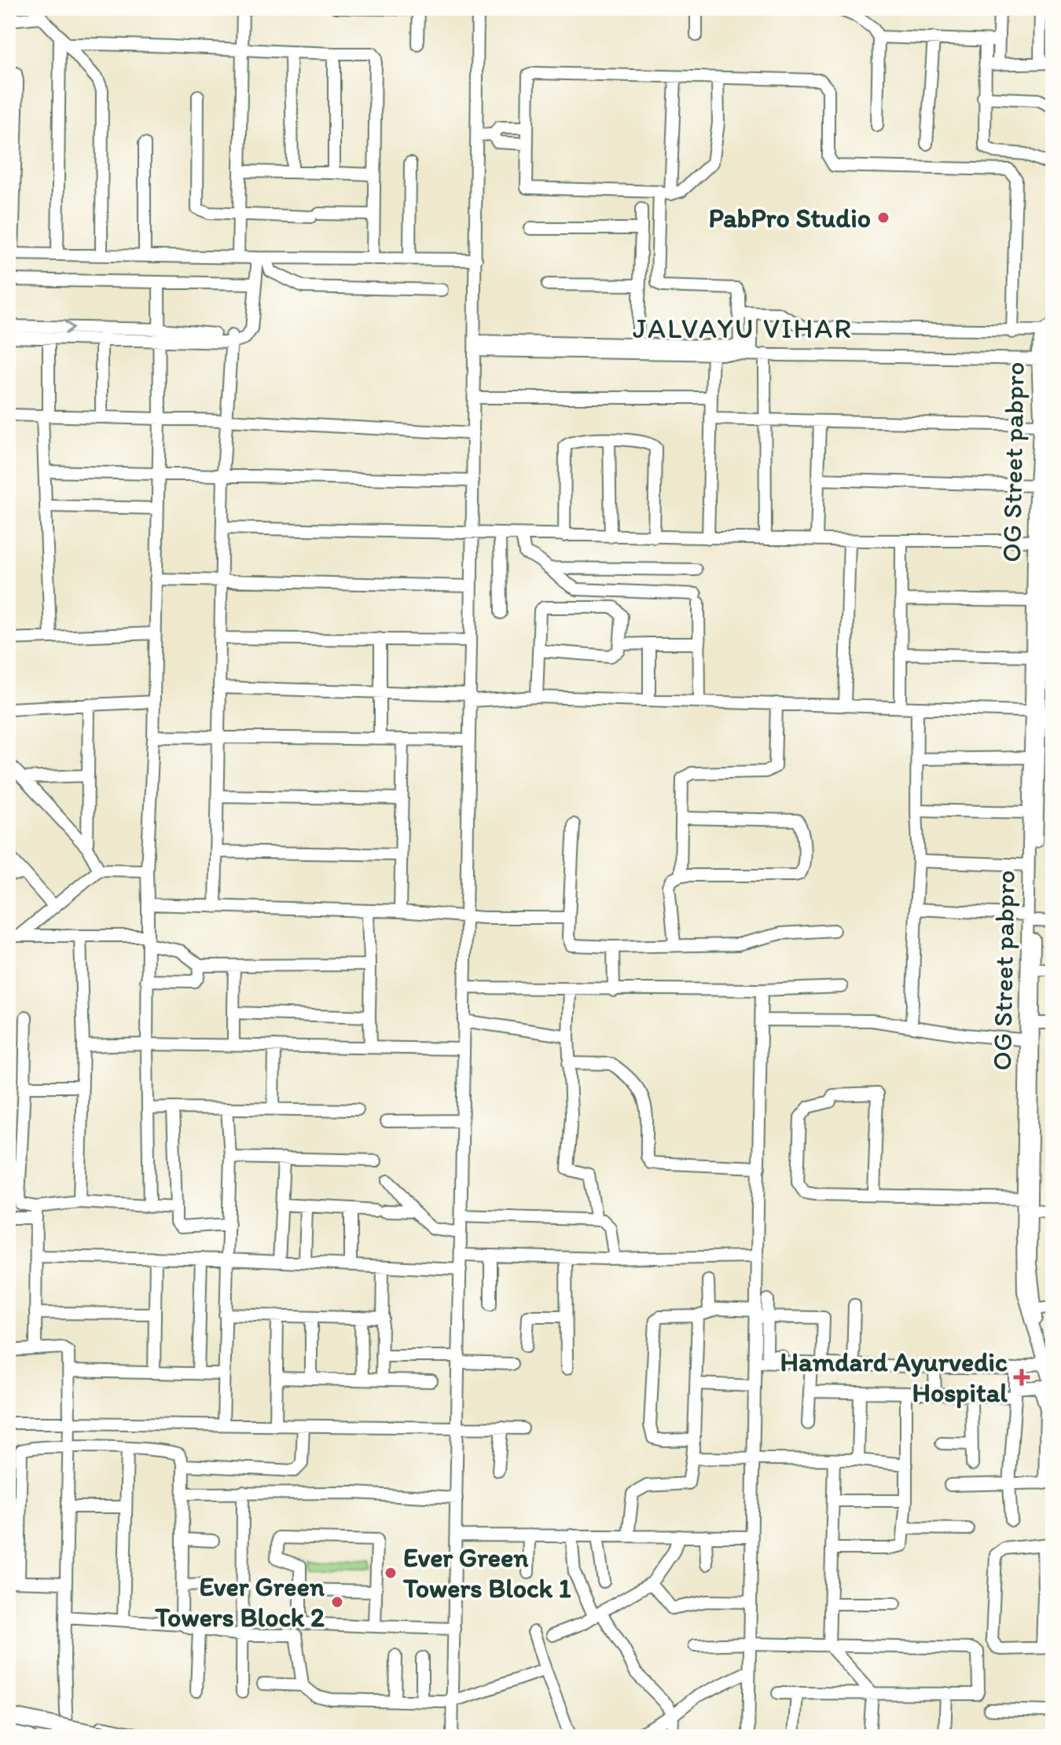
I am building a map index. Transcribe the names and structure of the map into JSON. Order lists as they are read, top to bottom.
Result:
{
  "streets": {
    "street": ["OG Street pabpro"]
  },
  "districts": ["JALVAYU VIHAR"],
  "places": {
    "other": ["PabPro Studio", "Ever Green Towers Block 1", "Ever Green Towers Block 2"],
    "health": ["Hamdard Ayurvedic Hospital"]
  }
}
